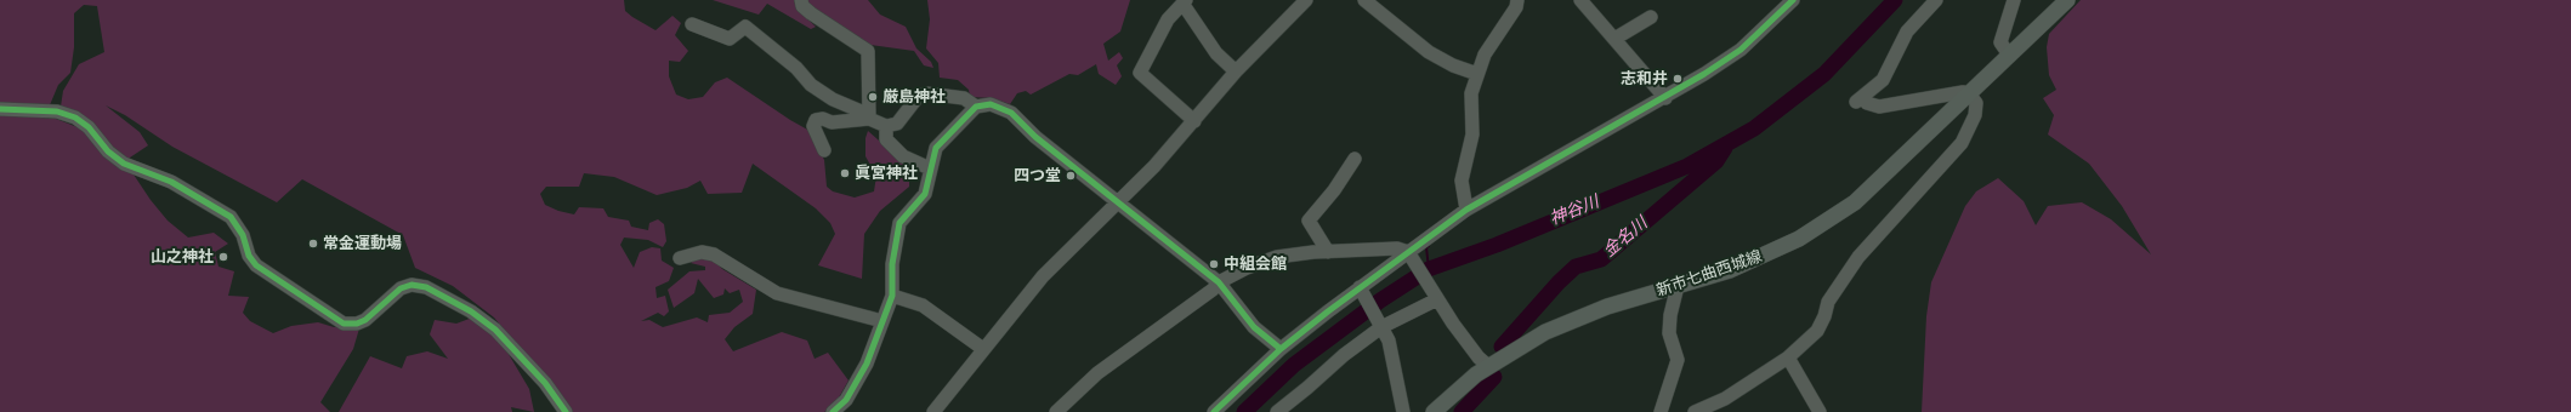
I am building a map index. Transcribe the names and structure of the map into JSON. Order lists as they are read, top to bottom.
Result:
{
  "streets": {
    "main road": ["新市七曲西城線"]
  },
  "water": ["神谷川", "金名川"],
  "places": [
    "志和井",
    "厳島神社",
    "眞宮神社",
    "四つ堂",
    "常金運動場",
    "山之神社",
    "中組会館"
  ]
}
